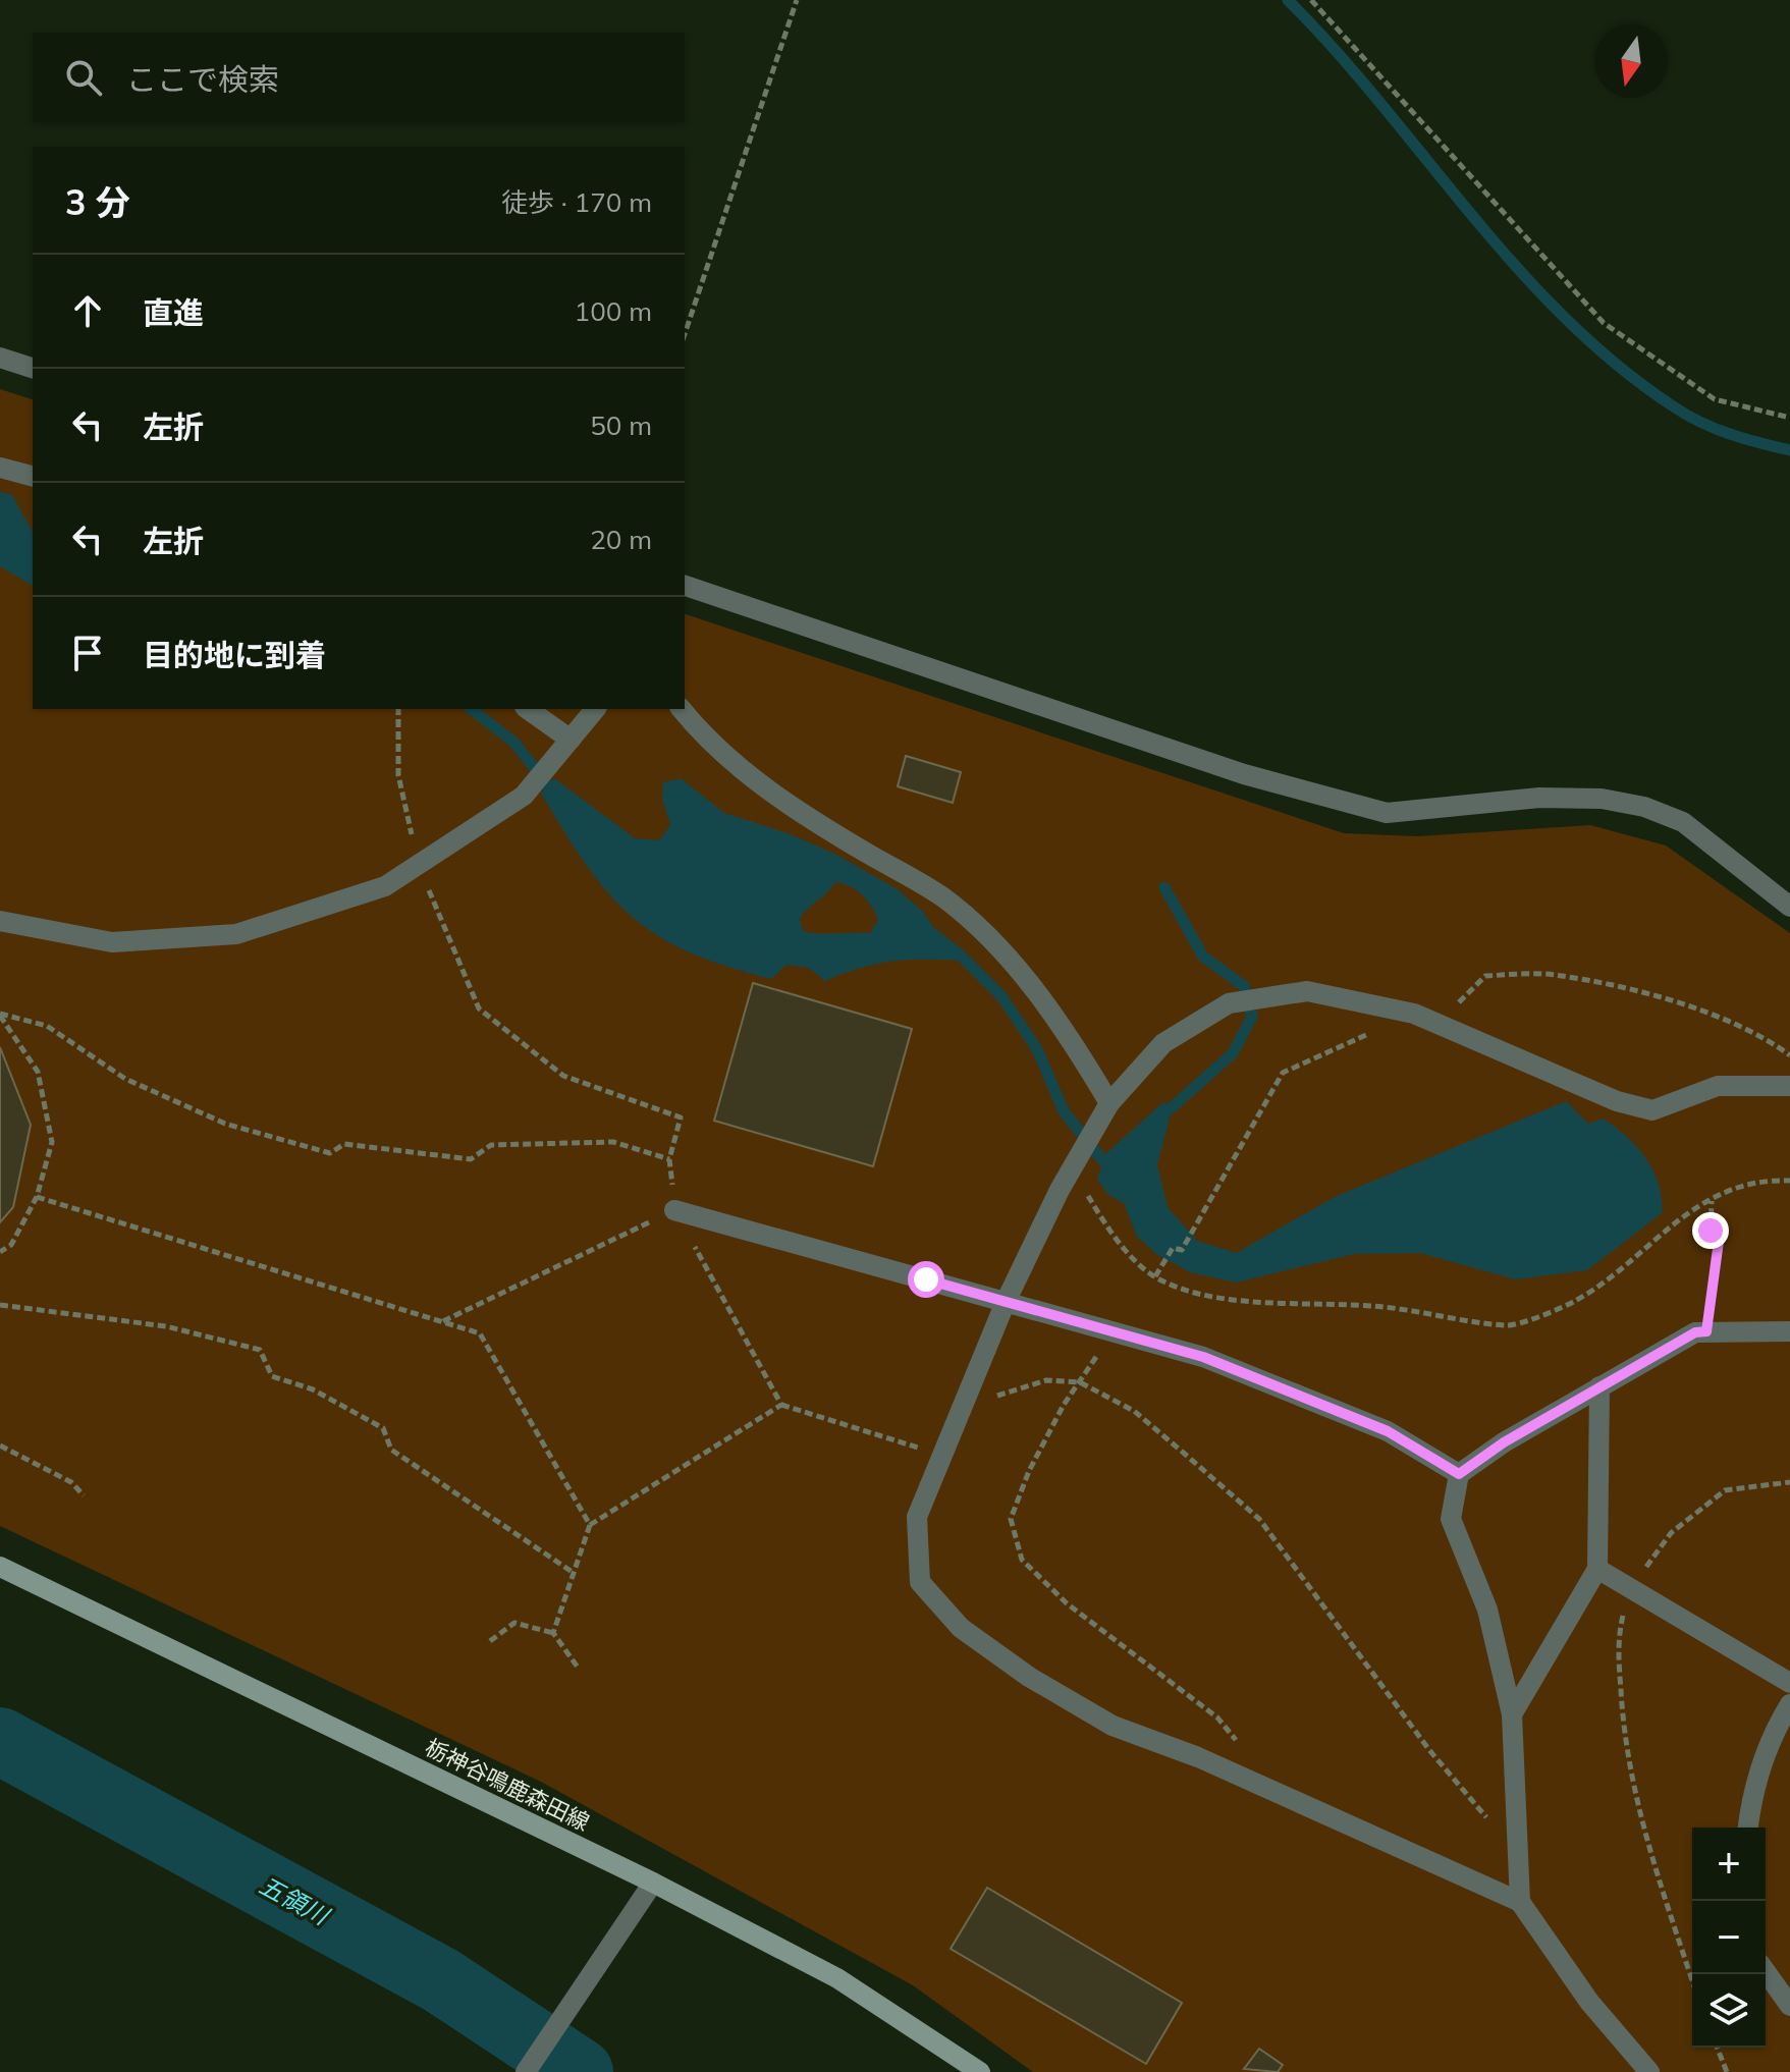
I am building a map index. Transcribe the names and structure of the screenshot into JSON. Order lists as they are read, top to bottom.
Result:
{
  "streets": {
    "main road": ["栃神谷鳴鹿森田線"]
  },
  "water": ["五領川"],
  "north": "bottom",
  "page": {
    "search": "ここで検索",
    "heading": ["3 分", "徒歩 · 170 m"],
    "list": [
      ["直進", "100 m"],
      ["左折", "50 m"],
      ["左折", "20 m"],
      "目的地に到着"
    ],
    "map_buttons": ["+", "−"]
  }
}
